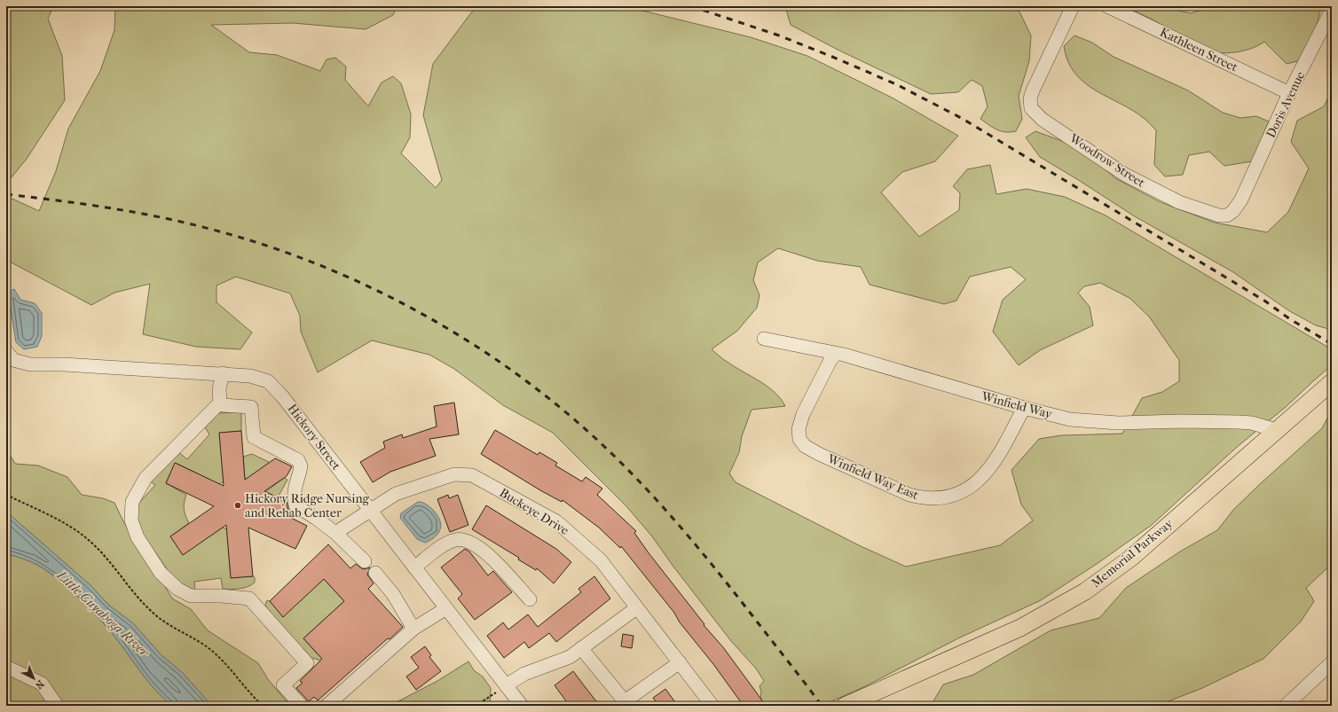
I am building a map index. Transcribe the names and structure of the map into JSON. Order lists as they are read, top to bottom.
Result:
{
  "streets": {
    "main road": ["Memorial Parkway"],
    "street": [
      "Kathleen Street",
      "Doris Avenue",
      "Woodrow Street",
      "Winfield Way",
      "Hickory Street",
      "Winfield Way East",
      "Buckeye Drive"
    ]
  },
  "crossings": [
    ["Kathleen Street", "Doris Avenue"],
    ["Doris Avenue", "Woodrow Street"],
    ["Winfield Way", "Winfield Way East"],
    ["Winfield Way", "Memorial Parkway"],
    ["Hickory Street", "Buckeye Drive"]
  ],
  "water": ["Little Cuyahoga River"],
  "places": ["Hickory Ridge Nursing and Rehab Center"],
  "north": "bottom right"
}
